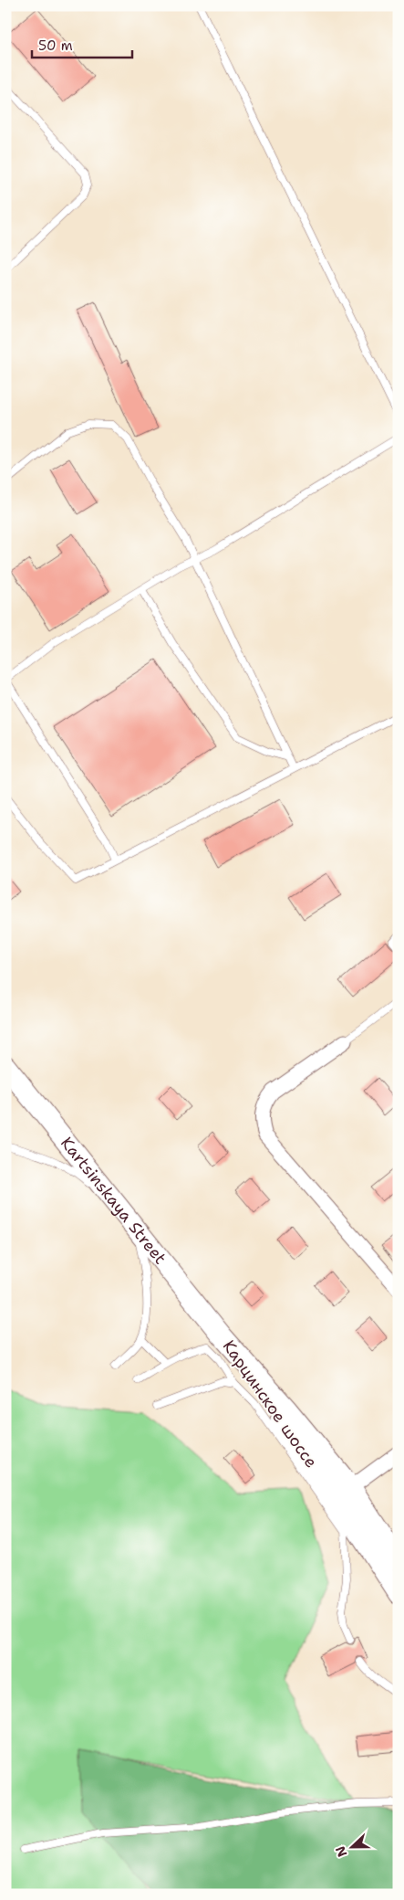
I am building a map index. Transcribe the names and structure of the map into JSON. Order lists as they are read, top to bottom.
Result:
{
  "streets": {
    "main road": ["Kartsinskaya Street", "Карцинское шоссе"]
  },
  "crossings": [
    ["Kartsinskaya Street", "Карцинское шоссе"]
  ],
  "scale_bar": "50 m",
  "north": "left"
}
